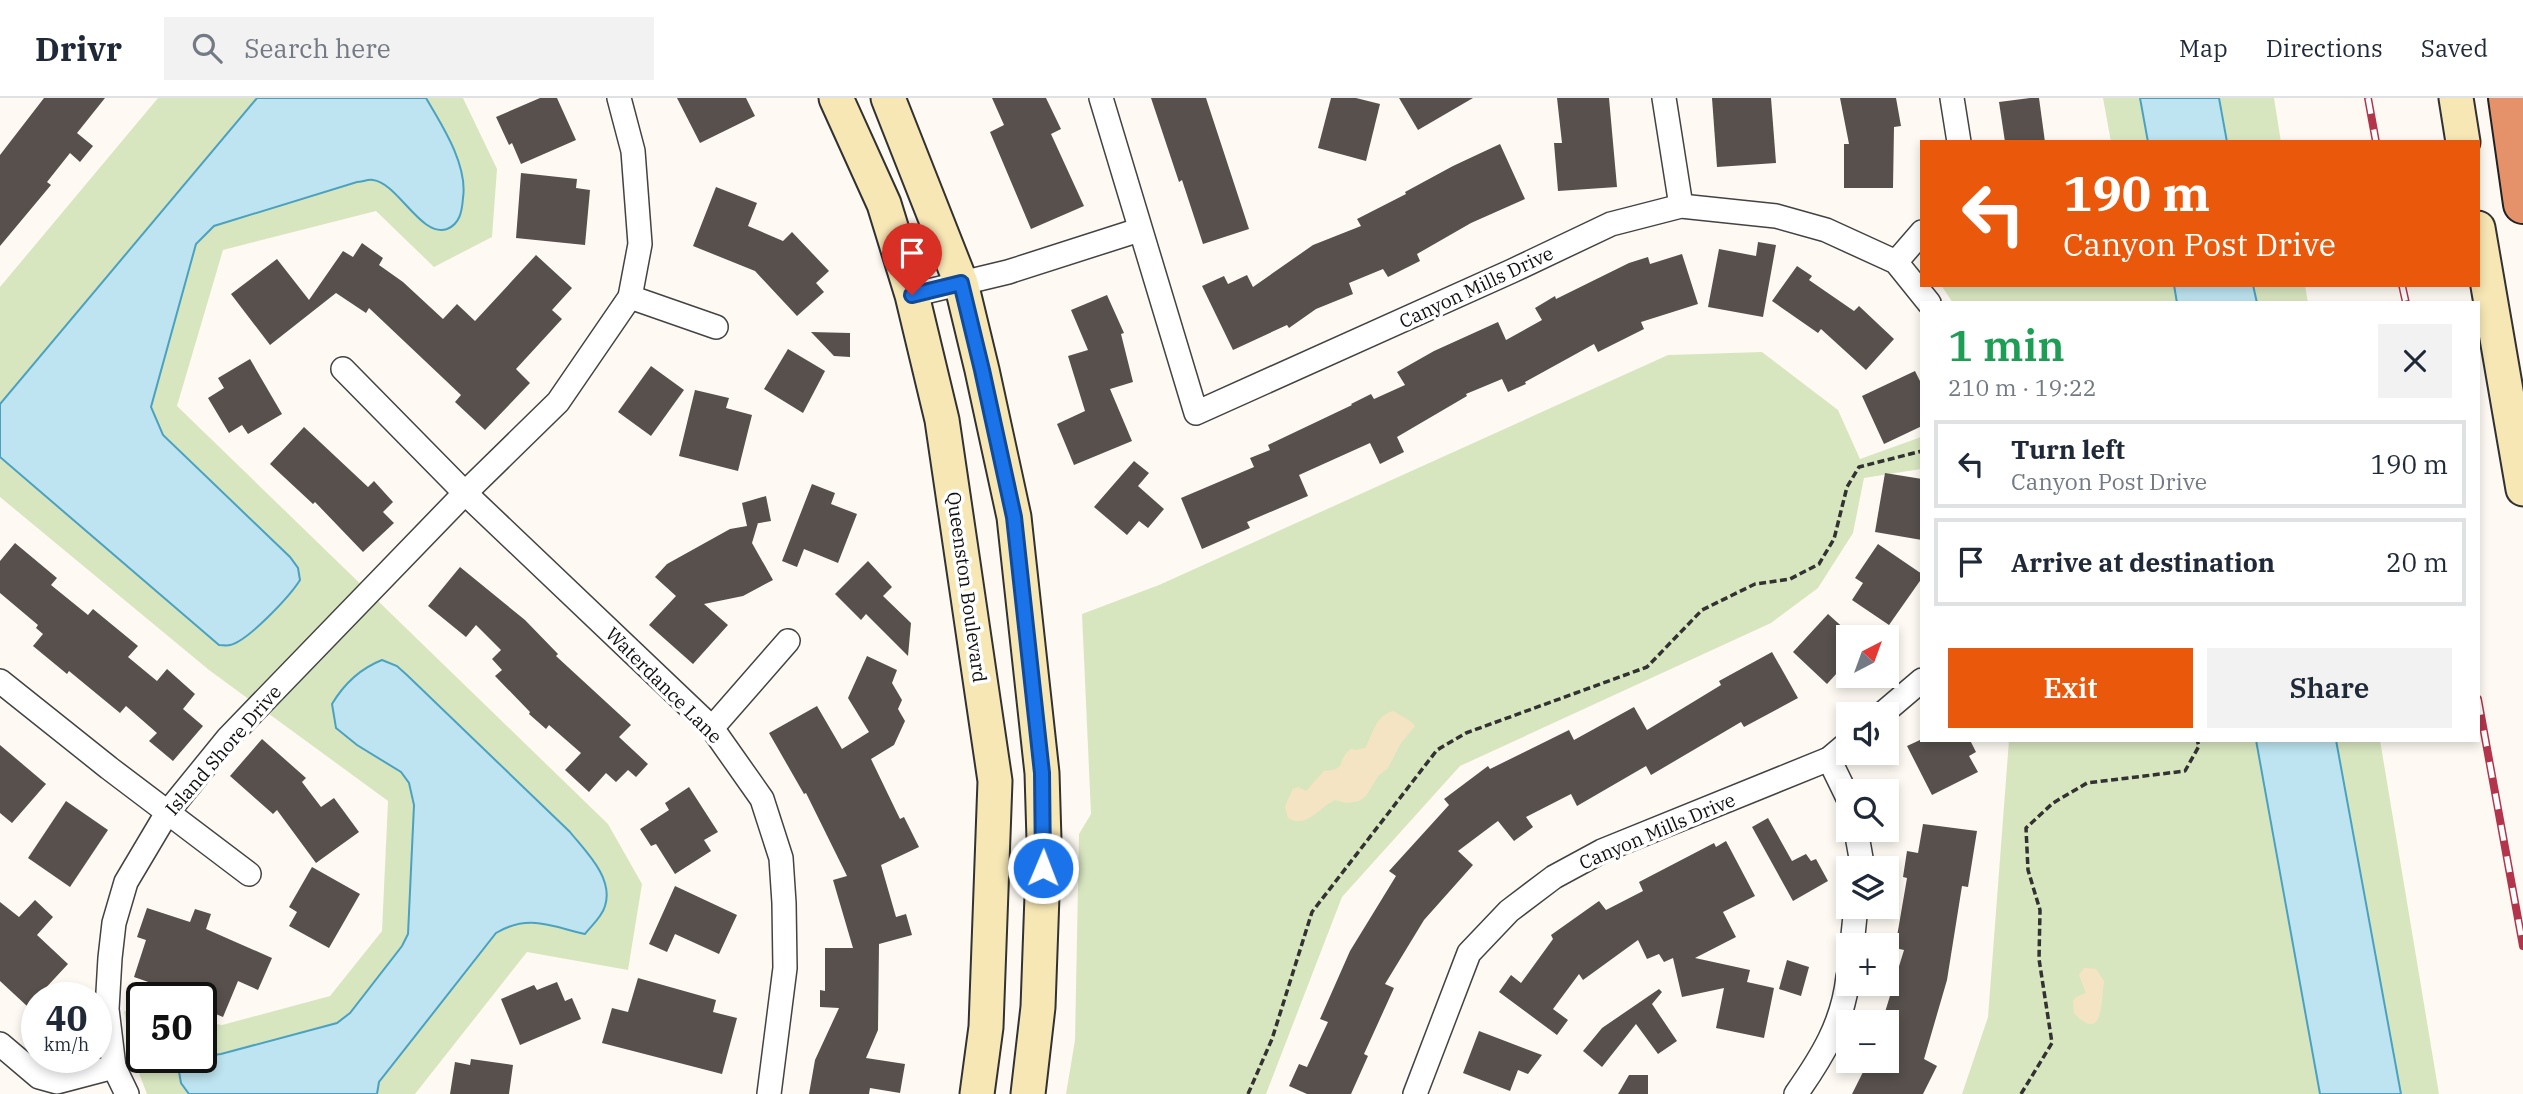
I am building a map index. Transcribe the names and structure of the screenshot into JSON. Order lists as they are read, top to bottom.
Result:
{
  "streets": {
    "main road": ["Queenston Boulevard"],
    "street": ["Canyon Mills Drive", "Waterdance Lane", "Island Shore Drive"]
  },
  "crossings": [
    ["Waterdance Lane", "Island Shore Drive"]
  ],
  "north": "top right",
  "page": {
    "header": "Drivr",
    "search": "Search here",
    "nav": ["Map", "Directions", "Saved"],
    "turn": ["190 m", "Canyon Post Drive"],
    "heading": ["1 min", "210 m · 19:22"],
    "list": [
      {
        "name": "Turn left",
        "note": "Canyon Post Drive",
        "value": "190 m"
      },
      {
        "name": "Arrive at destination",
        "value": "20 m"
      }
    ],
    "map_buttons": ["+", "−"],
    "buttons": ["Exit", "Share"],
    "speed": "40 km/h",
    "limit": "50"
  }
}
